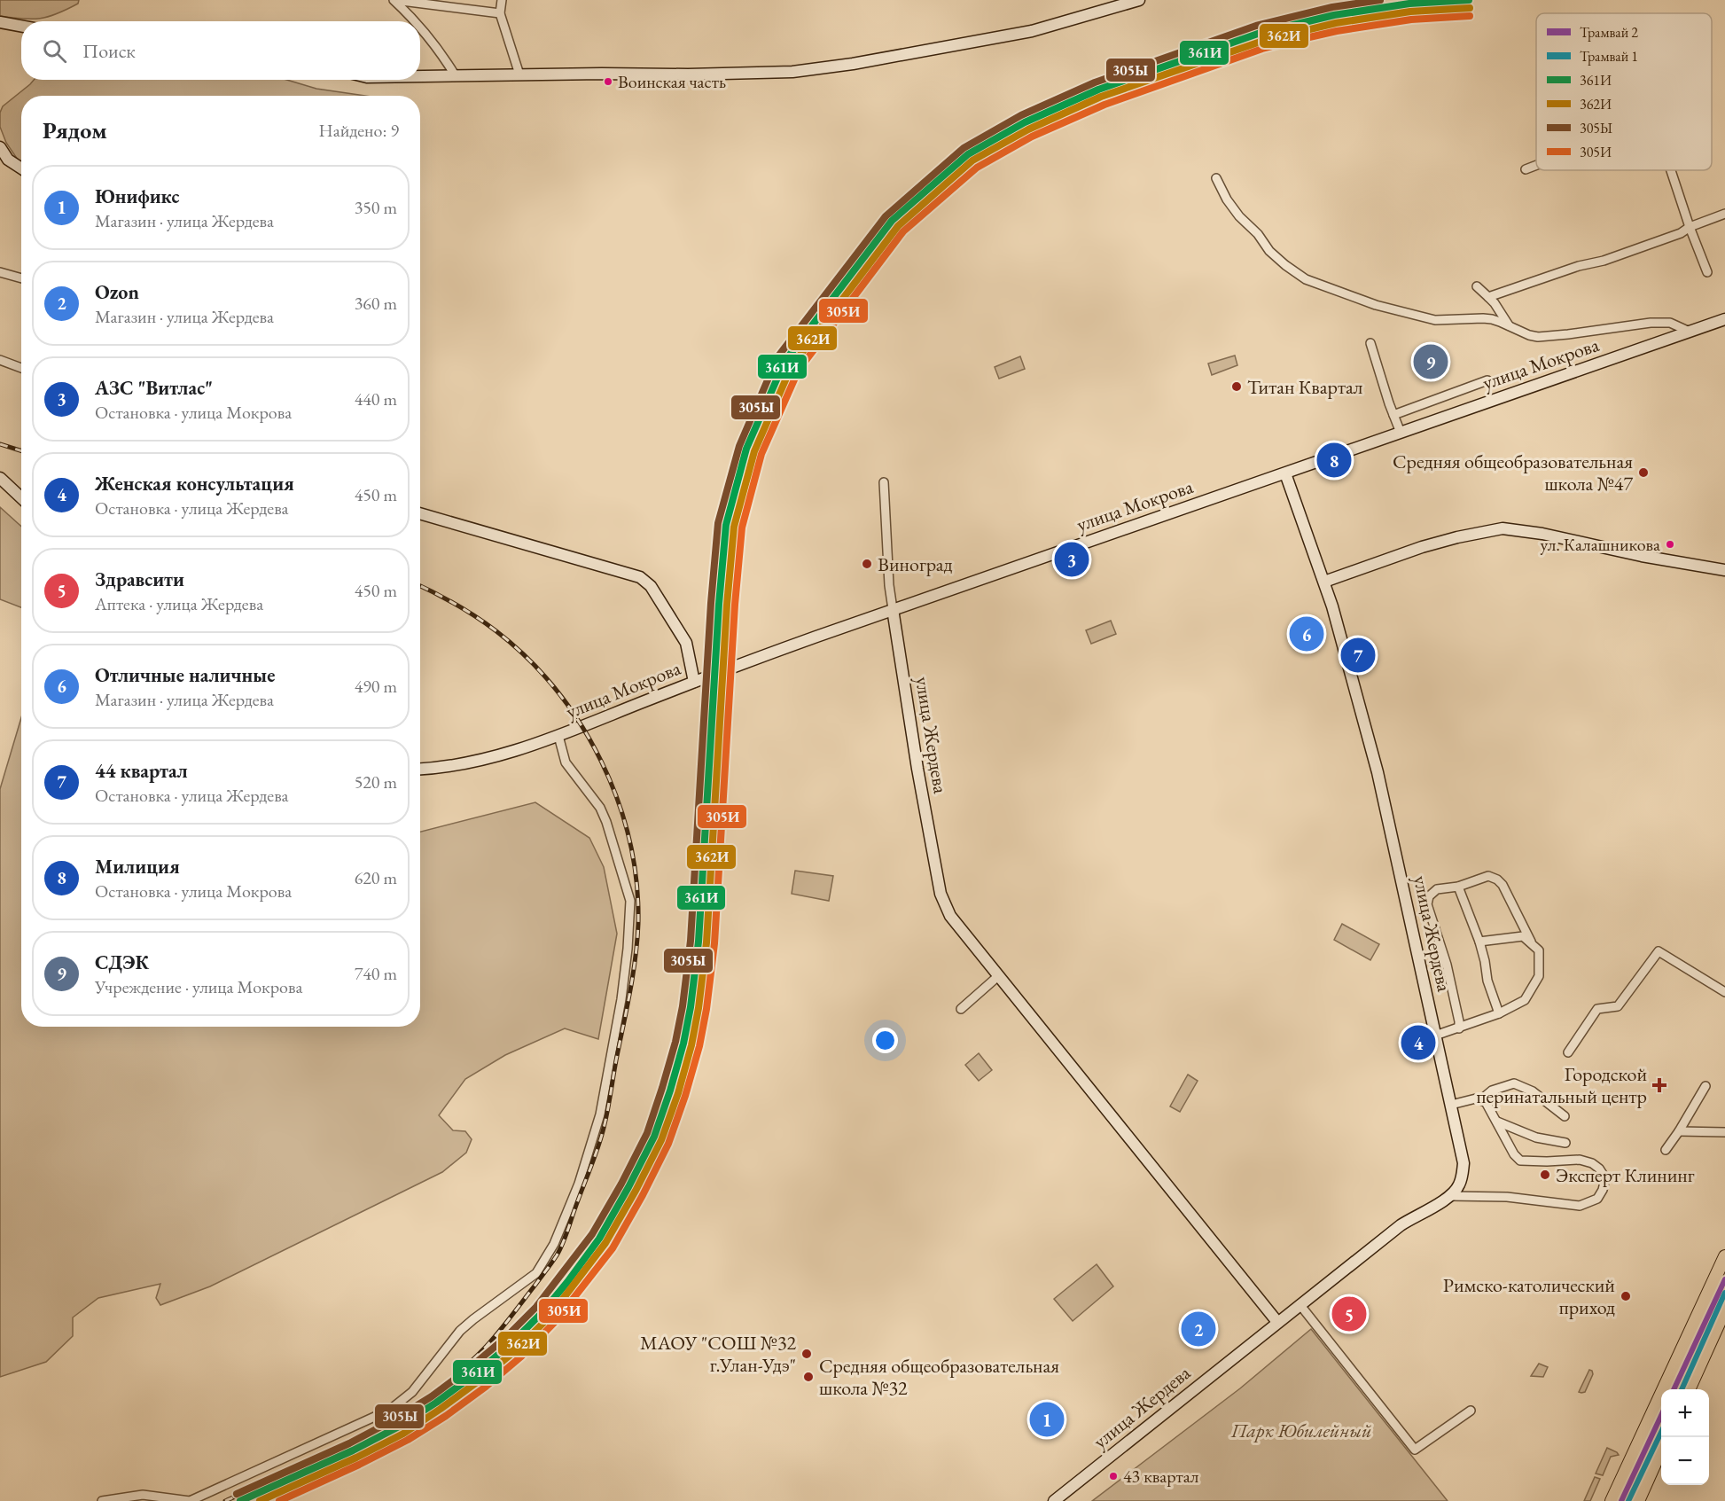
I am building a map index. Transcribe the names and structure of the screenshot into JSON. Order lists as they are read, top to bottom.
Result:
{
  "streets": {
    "main road": ["улица Мокрова", "улица Жердева"]
  },
  "crossings": [
    ["улица Мокрова", "улица Жердева"]
  ],
  "parks": ["Парк Юбилейный"],
  "places": {
    "other": [
      "Воинская часть",
      "Титан Квартал",
      "Средняя общеобразовательная школа №47",
      "ул. Калашникова",
      "Виноград",
      "Эксперт Клининг",
      "Римско-католический приход",
      "МАОУ \"СОШ №32 г.Улан-Удэ\"",
      "Средняя общеобразовательная школа №32",
      "43 квартал"
    ],
    "health": ["Городской перинатальный центр"]
  },
  "lines": [
    "transit line 361И",
    "transit line 305Ы",
    "transit line 362И",
    "transit line 305И",
    "tram line 2",
    "tram line 1"
  ],
  "legend": [
    "Трамвай 2",
    "Трамвай 1",
    "361И",
    "362И",
    "305Ы",
    "305И"
  ],
  "page": {
    "search": "Поиск",
    "heading": ["Рядом", "Найдено: 9"],
    "list": [
      {
        "mark": "1",
        "name": "Юнификс",
        "note": "Магазин · улица Жердева",
        "value": "350 m"
      },
      {
        "mark": "2",
        "name": "Ozon",
        "note": "Магазин · улица Жердева",
        "value": "360 m"
      },
      {
        "mark": "3",
        "name": "АЗС \"Витлас\"",
        "note": "Остановка · улица Мокрова",
        "value": "440 m"
      },
      {
        "mark": "4",
        "name": "Женская консультация",
        "note": "Остановка · улица Жердева",
        "value": "450 m"
      },
      {
        "mark": "5",
        "name": "Здравсити",
        "note": "Аптека · улица Жердева",
        "value": "450 m"
      },
      {
        "mark": "6",
        "name": "Отличные наличные",
        "note": "Магазин · улица Жердева",
        "value": "490 m"
      },
      {
        "mark": "7",
        "name": "44 квартал",
        "note": "Остановка · улица Жердева",
        "value": "520 m"
      },
      {
        "mark": "8",
        "name": "Милиция",
        "note": "Остановка · улица Мокрова",
        "value": "620 m"
      },
      {
        "mark": "9",
        "name": "СДЭК",
        "note": "Учреждение · улица Мокрова",
        "value": "740 m"
      }
    ],
    "pins": [
      "9",
      "8",
      "3",
      "6",
      "7",
      "4",
      "5",
      "2",
      "1"
    ],
    "map_buttons": ["+", "−"]
  }
}
